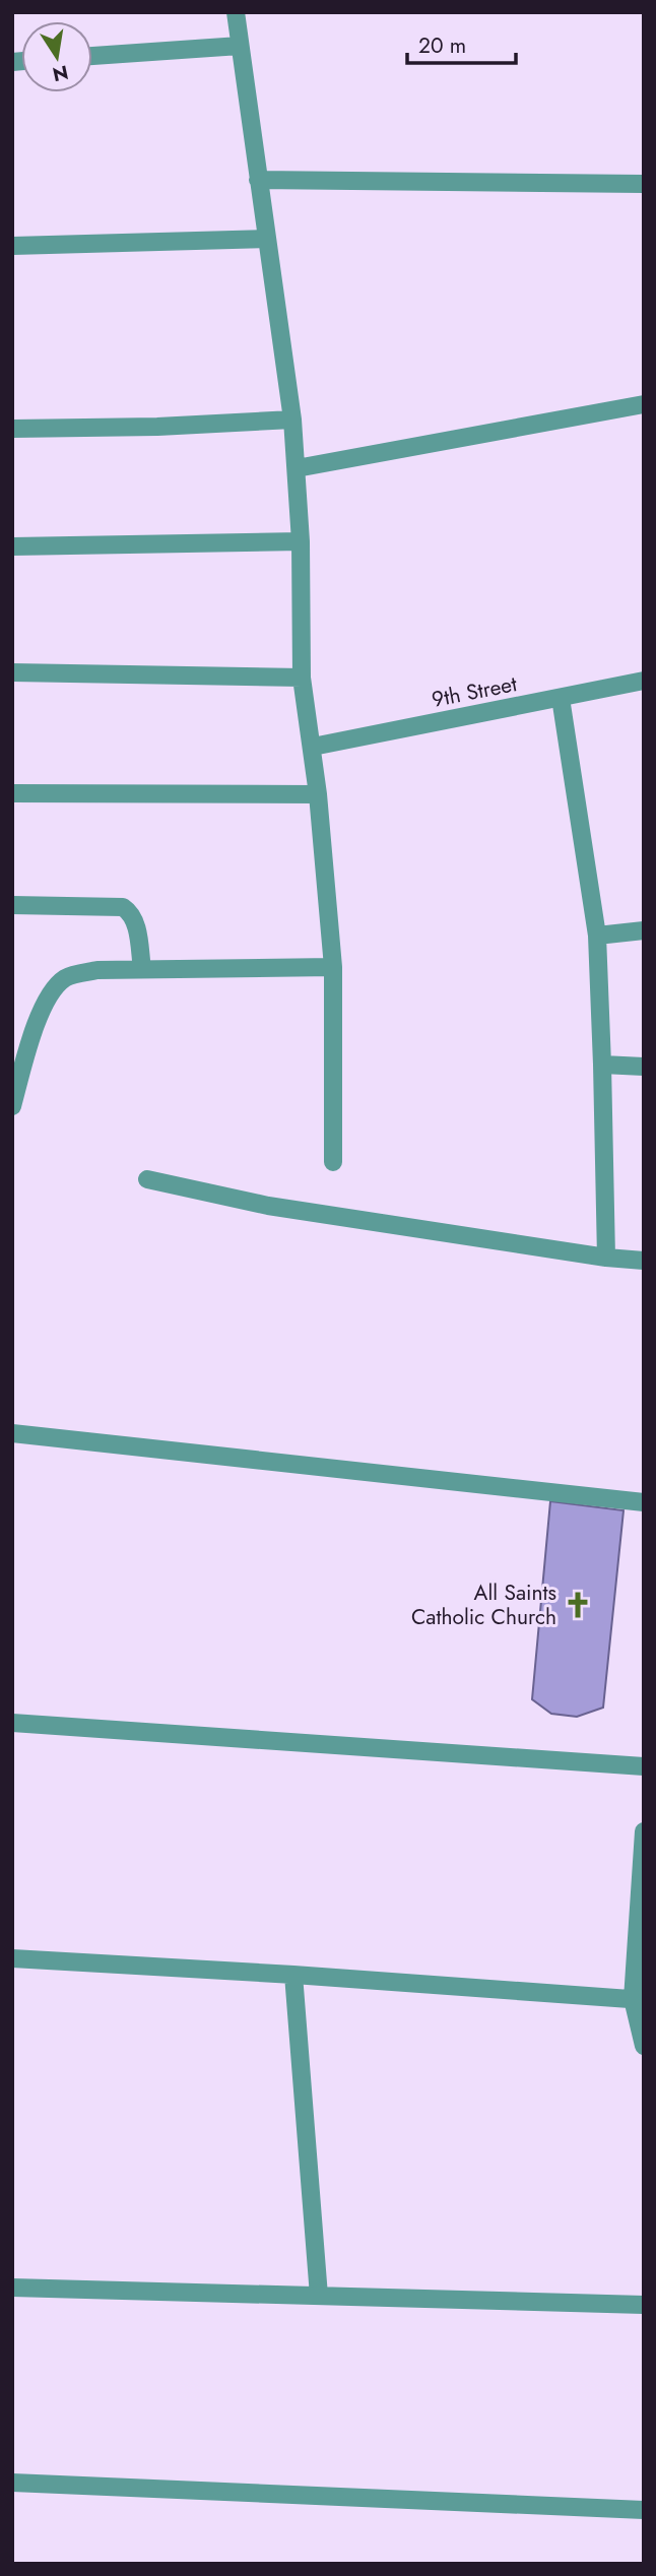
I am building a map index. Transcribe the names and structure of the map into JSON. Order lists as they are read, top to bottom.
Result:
{
  "streets": {
    "street": ["9th Street"]
  },
  "places": {
    "church": ["All Saints Catholic Church"]
  },
  "scale_bar": "20 m",
  "north": "bottom"
}
